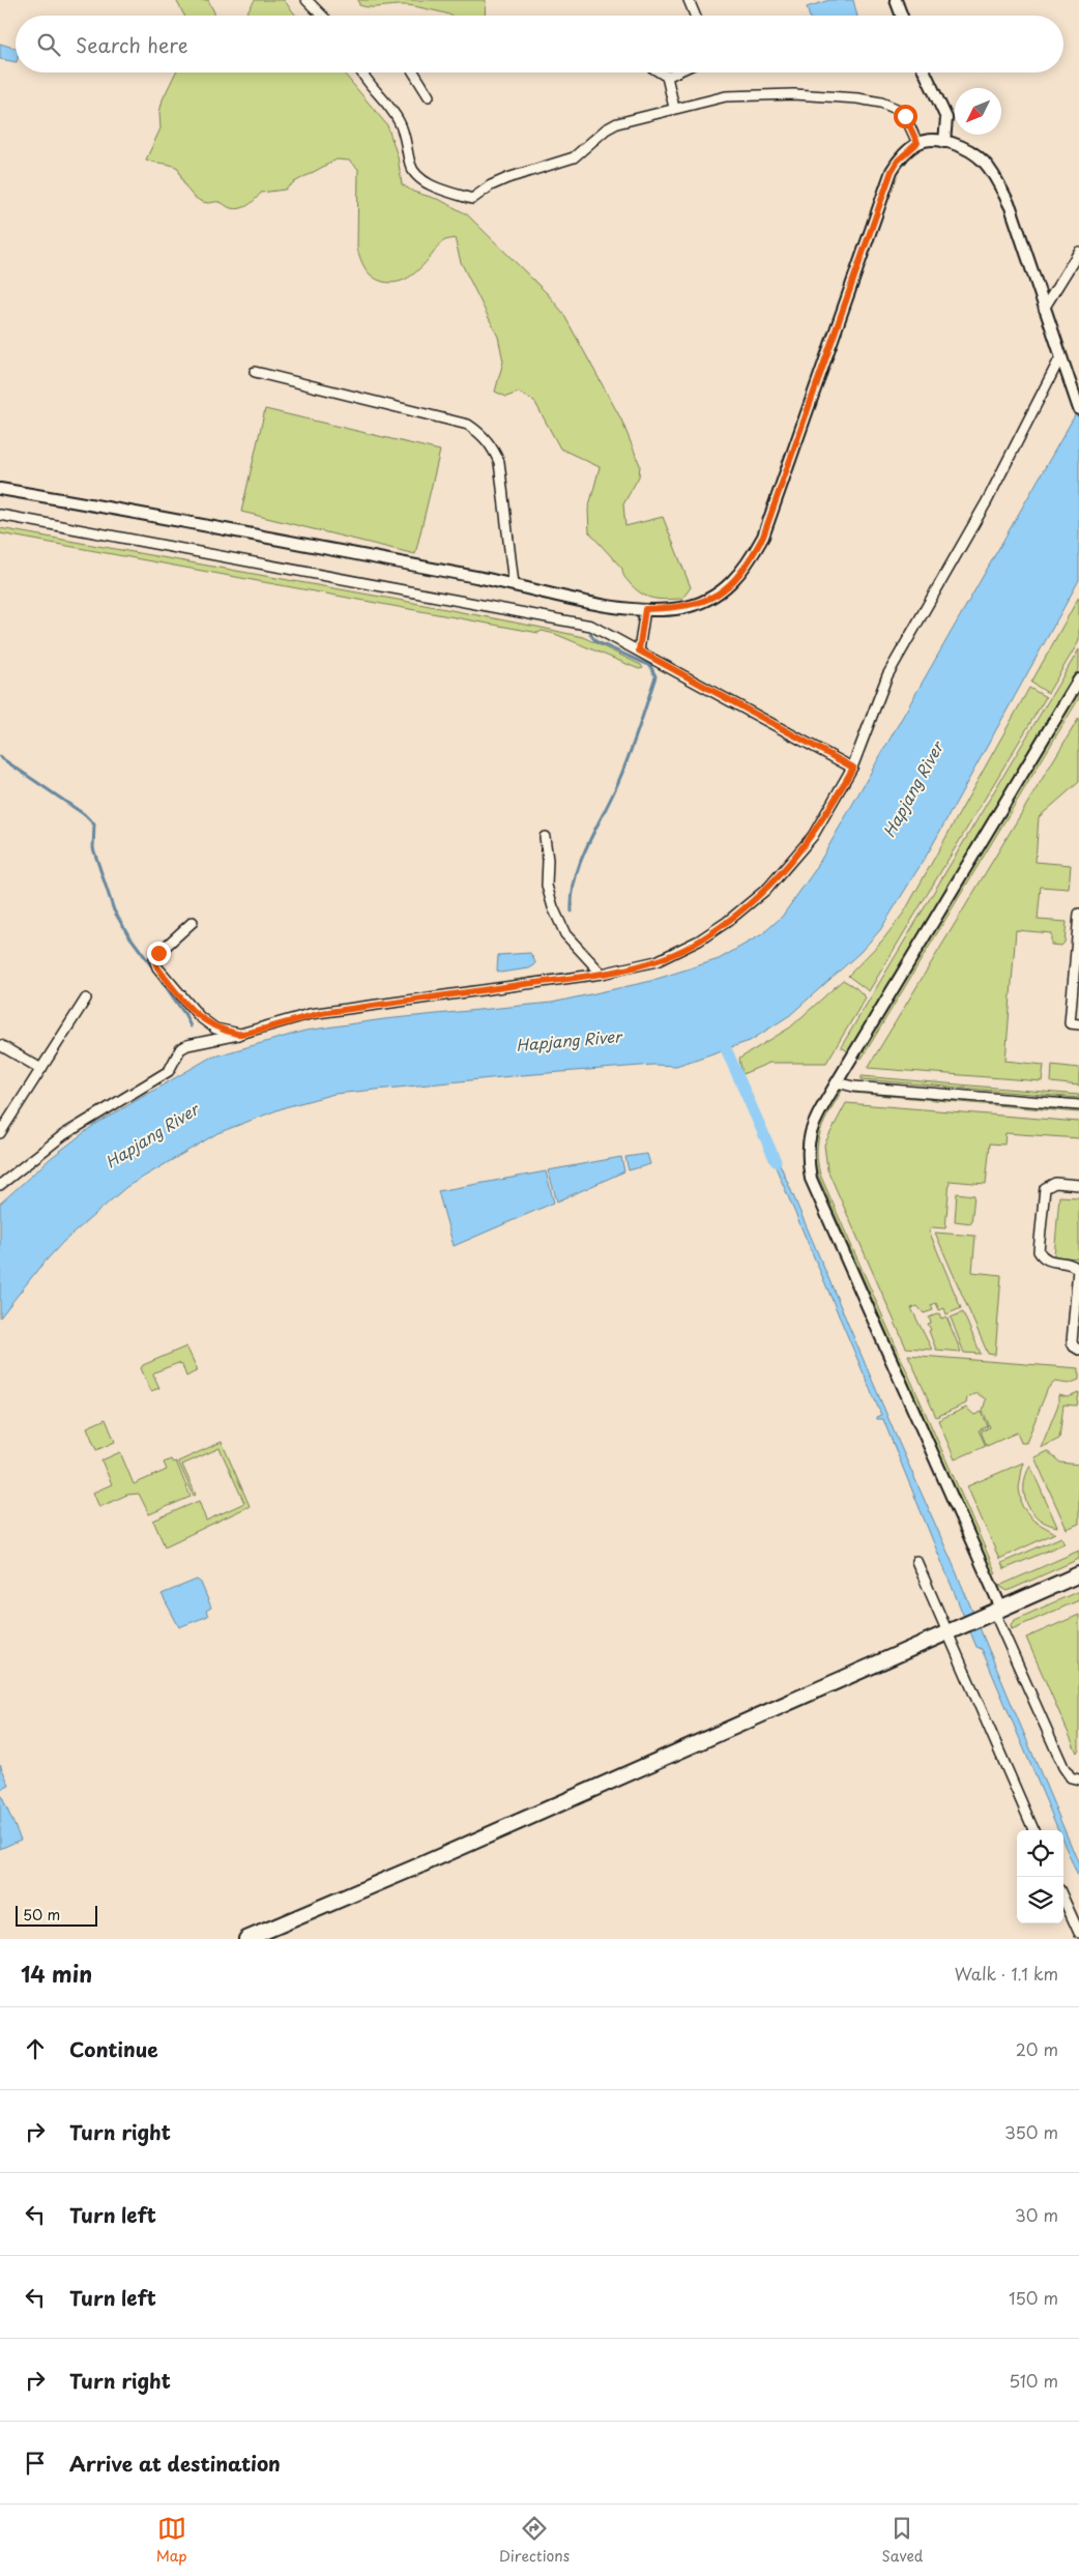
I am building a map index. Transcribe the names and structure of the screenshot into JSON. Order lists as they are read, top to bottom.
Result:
{
  "water": ["Hapjang River"],
  "scale_bar": "50 m",
  "north": "bottom left",
  "page": {
    "search": "Search here",
    "scale": "50 m",
    "heading": ["14 min", "Walk · 1.1 km"],
    "list": [
      ["Continue", "20 m"],
      ["Turn right", "350 m"],
      ["Turn left", "30 m"],
      ["Turn left", "150 m"],
      ["Turn right", "510 m"],
      "Arrive at destination"
    ],
    "nav": ["Map", "Directions", "Saved"]
  }
}
